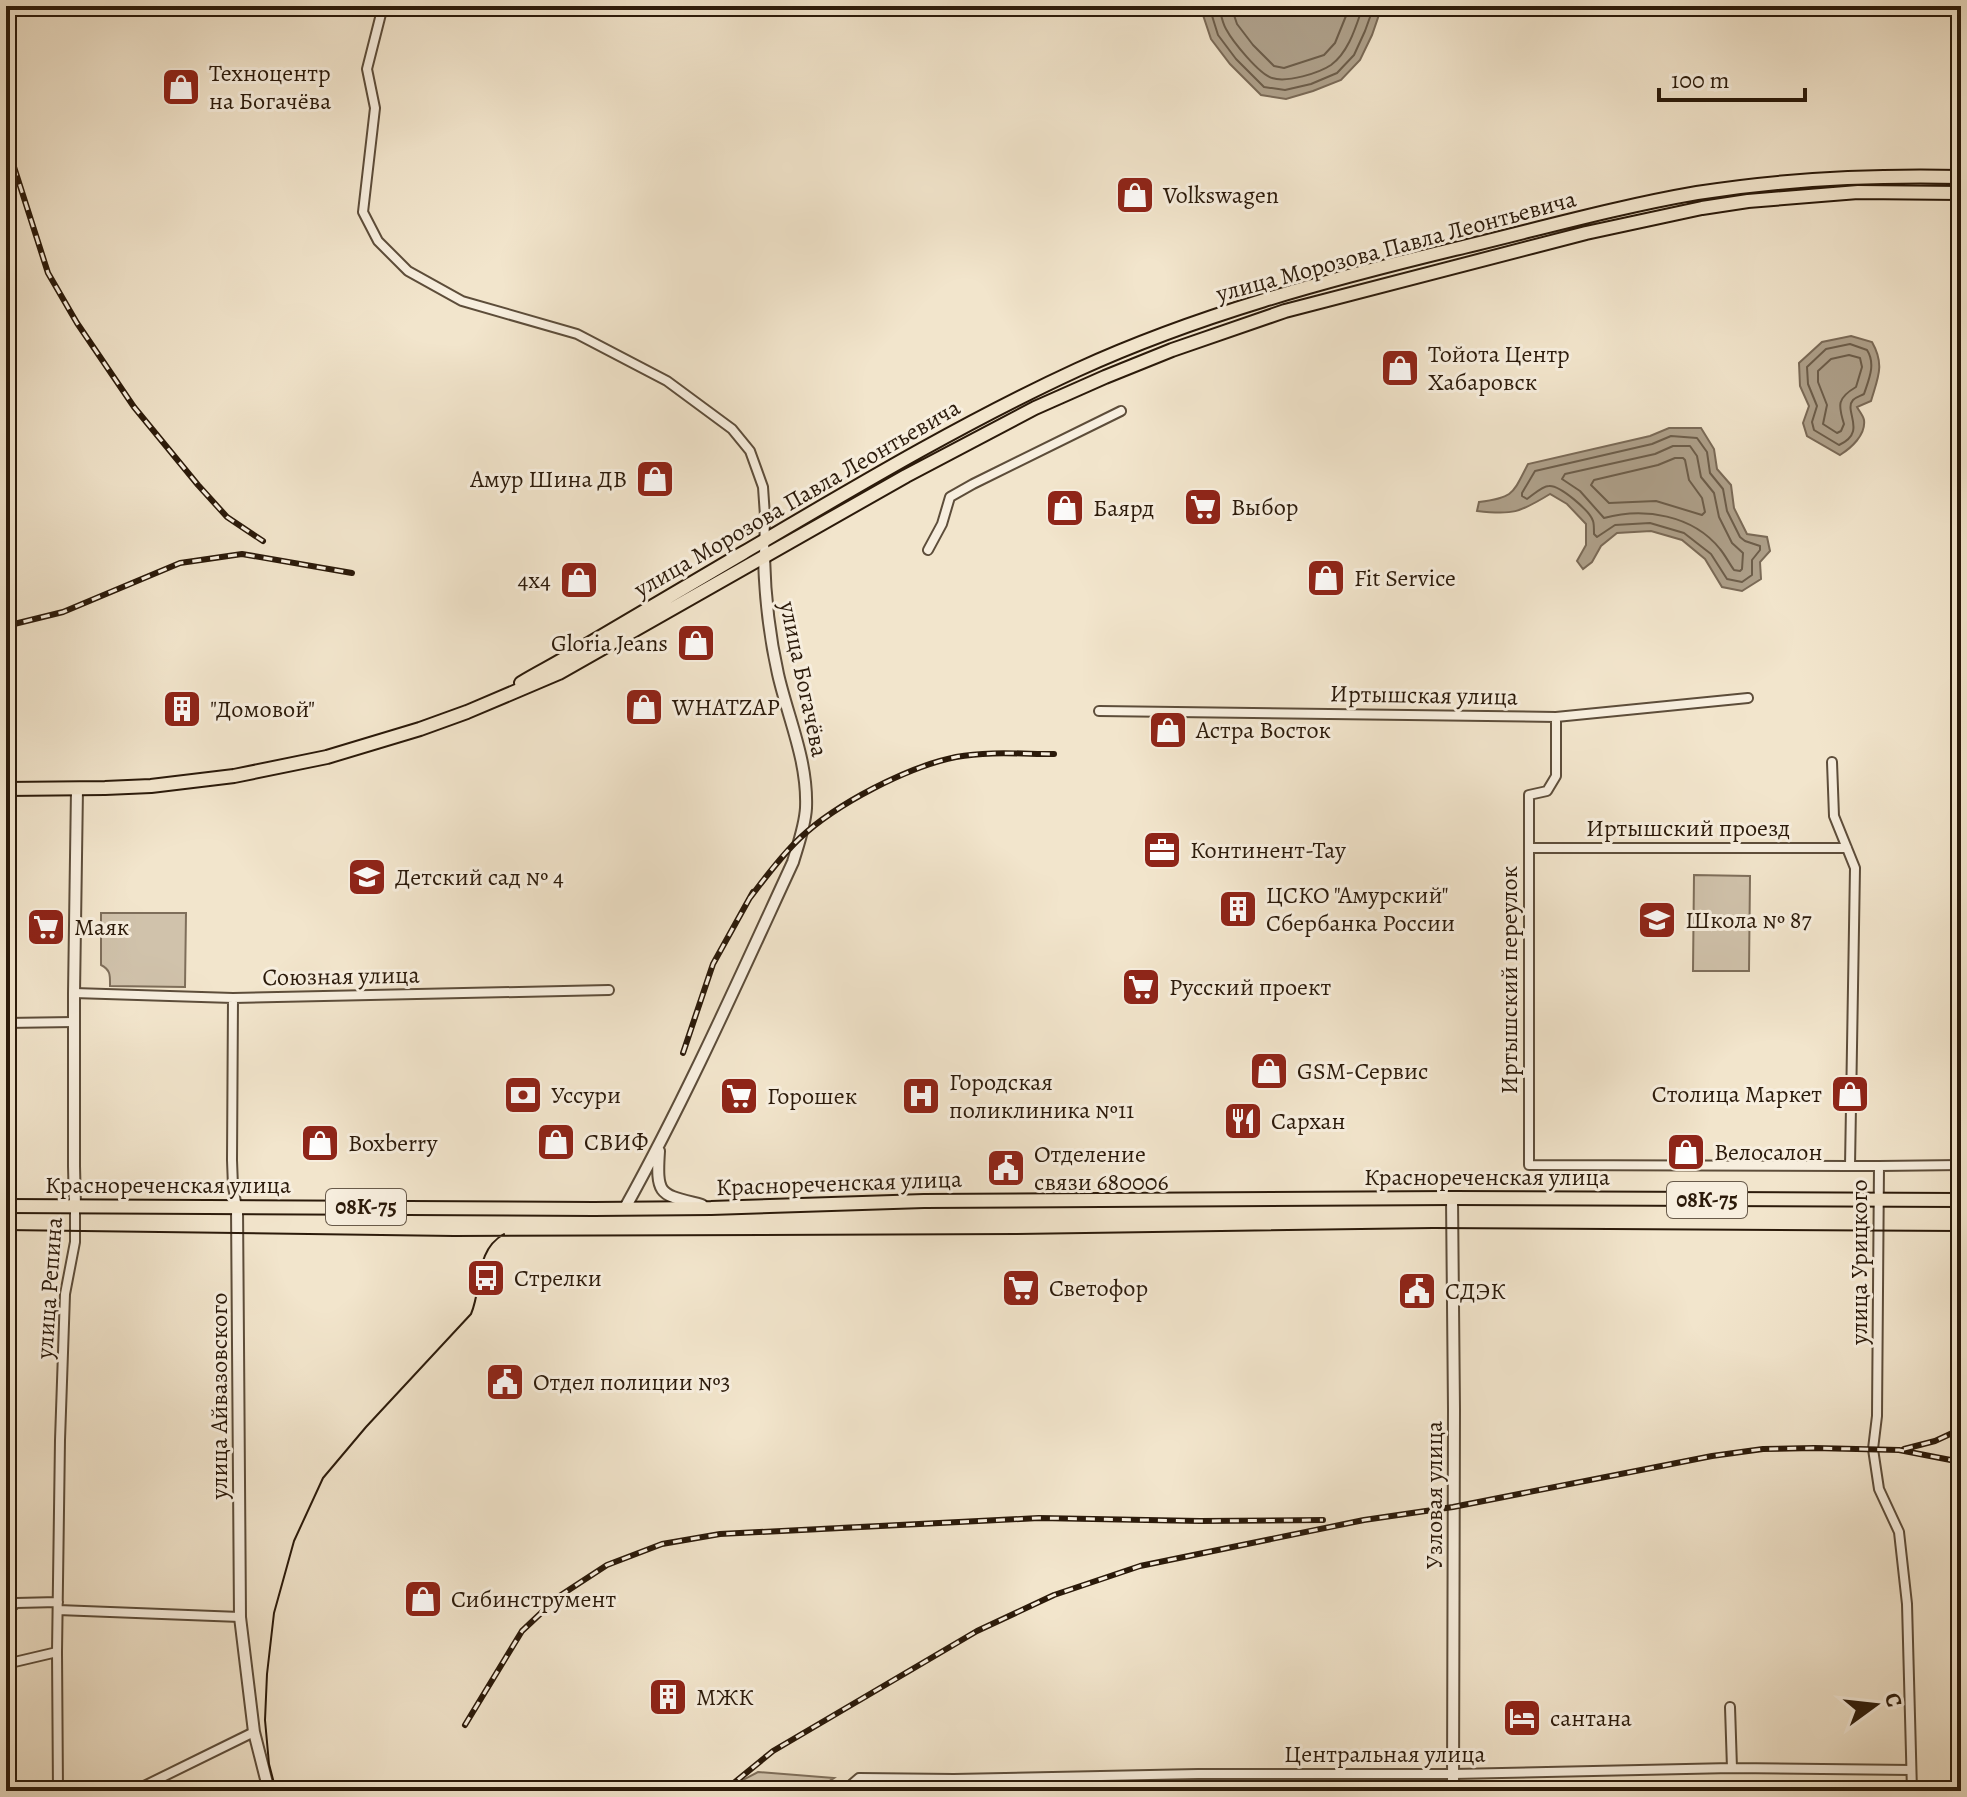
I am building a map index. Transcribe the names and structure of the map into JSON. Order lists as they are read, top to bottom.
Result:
{
  "streets": {
    "main road": ["улица Морозова Павла Леонтьевича", "Краснореченская улица", "08К-75"],
    "street": [
      "улица Богачёва",
      "Иртышская улица",
      "Иртышский проезд",
      "Союзная улица",
      "Иртышский переулок",
      "улица Урицкого",
      "улица Репина",
      "улица Айвазовского",
      "Узловая улица",
      "Центральная улица"
    ]
  },
  "crossings": [
    ["улица Морозова Павла Леонтьевича", "улица Богачёва"],
    ["улица Морозова Павла Леонтьевича", "улица Репина"],
    ["улица Богачёва", "Краснореченская улица"],
    ["Иртышская улица", "Иртышский переулок"],
    ["Иртышский проезд", "Иртышский переулок"],
    ["Иртышский проезд", "улица Урицкого"],
    ["Союзная улица", "улица Репина"],
    ["Союзная улица", "улица Айвазовского"],
    ["Иртышский переулок", "улица Урицкого"],
    ["Краснореченская улица", "улица Урицкого"],
    ["Краснореченская улица", "улица Репина"],
    ["Краснореченская улица", "улица Айвазовского"],
    ["Краснореченская улица", "Узловая улица"],
    ["улица Урицкого", "Центральная улица"],
    ["Узловая улица", "Центральная улица"]
  ],
  "places": {
    "shop": [
      "Техноцентр на Богачёва",
      "Volkswagen",
      "Тойота Центр Хабаровск",
      "Амур Шина ДВ",
      "Баярд",
      "Fit Service",
      "4х4",
      "Gloria Jeans",
      "WHATZAP",
      "Астра Восток",
      "GSM-Сервис",
      "Столица Маркет",
      "СВИФ",
      "Boxberry",
      "Велосалон",
      "Сибинструмент"
    ],
    "supermarket": [
      "Выбор",
      "Маяк",
      "Русский проект",
      "Горошек",
      "Светофор"
    ],
    "building": ["\"Домовой\"", "ЦСКО \"Амурский\" Сбербанка России", "МЖК"],
    "office": ["Континент-Тау"],
    "school or university": ["Детский сад № 4", "Школа № 87"],
    "bank": ["Уссури"],
    "hospital": ["Городская поликлиника №11"],
    "restaurant": ["Сархан"],
    "public building": ["Отделение связи 680006", "СДЭК", "Отдел полиции №3"],
    "bus stop": ["Стрелки"],
    "hotel": ["сантана"]
  },
  "scale_bar": "100 m",
  "north": "right"
}
